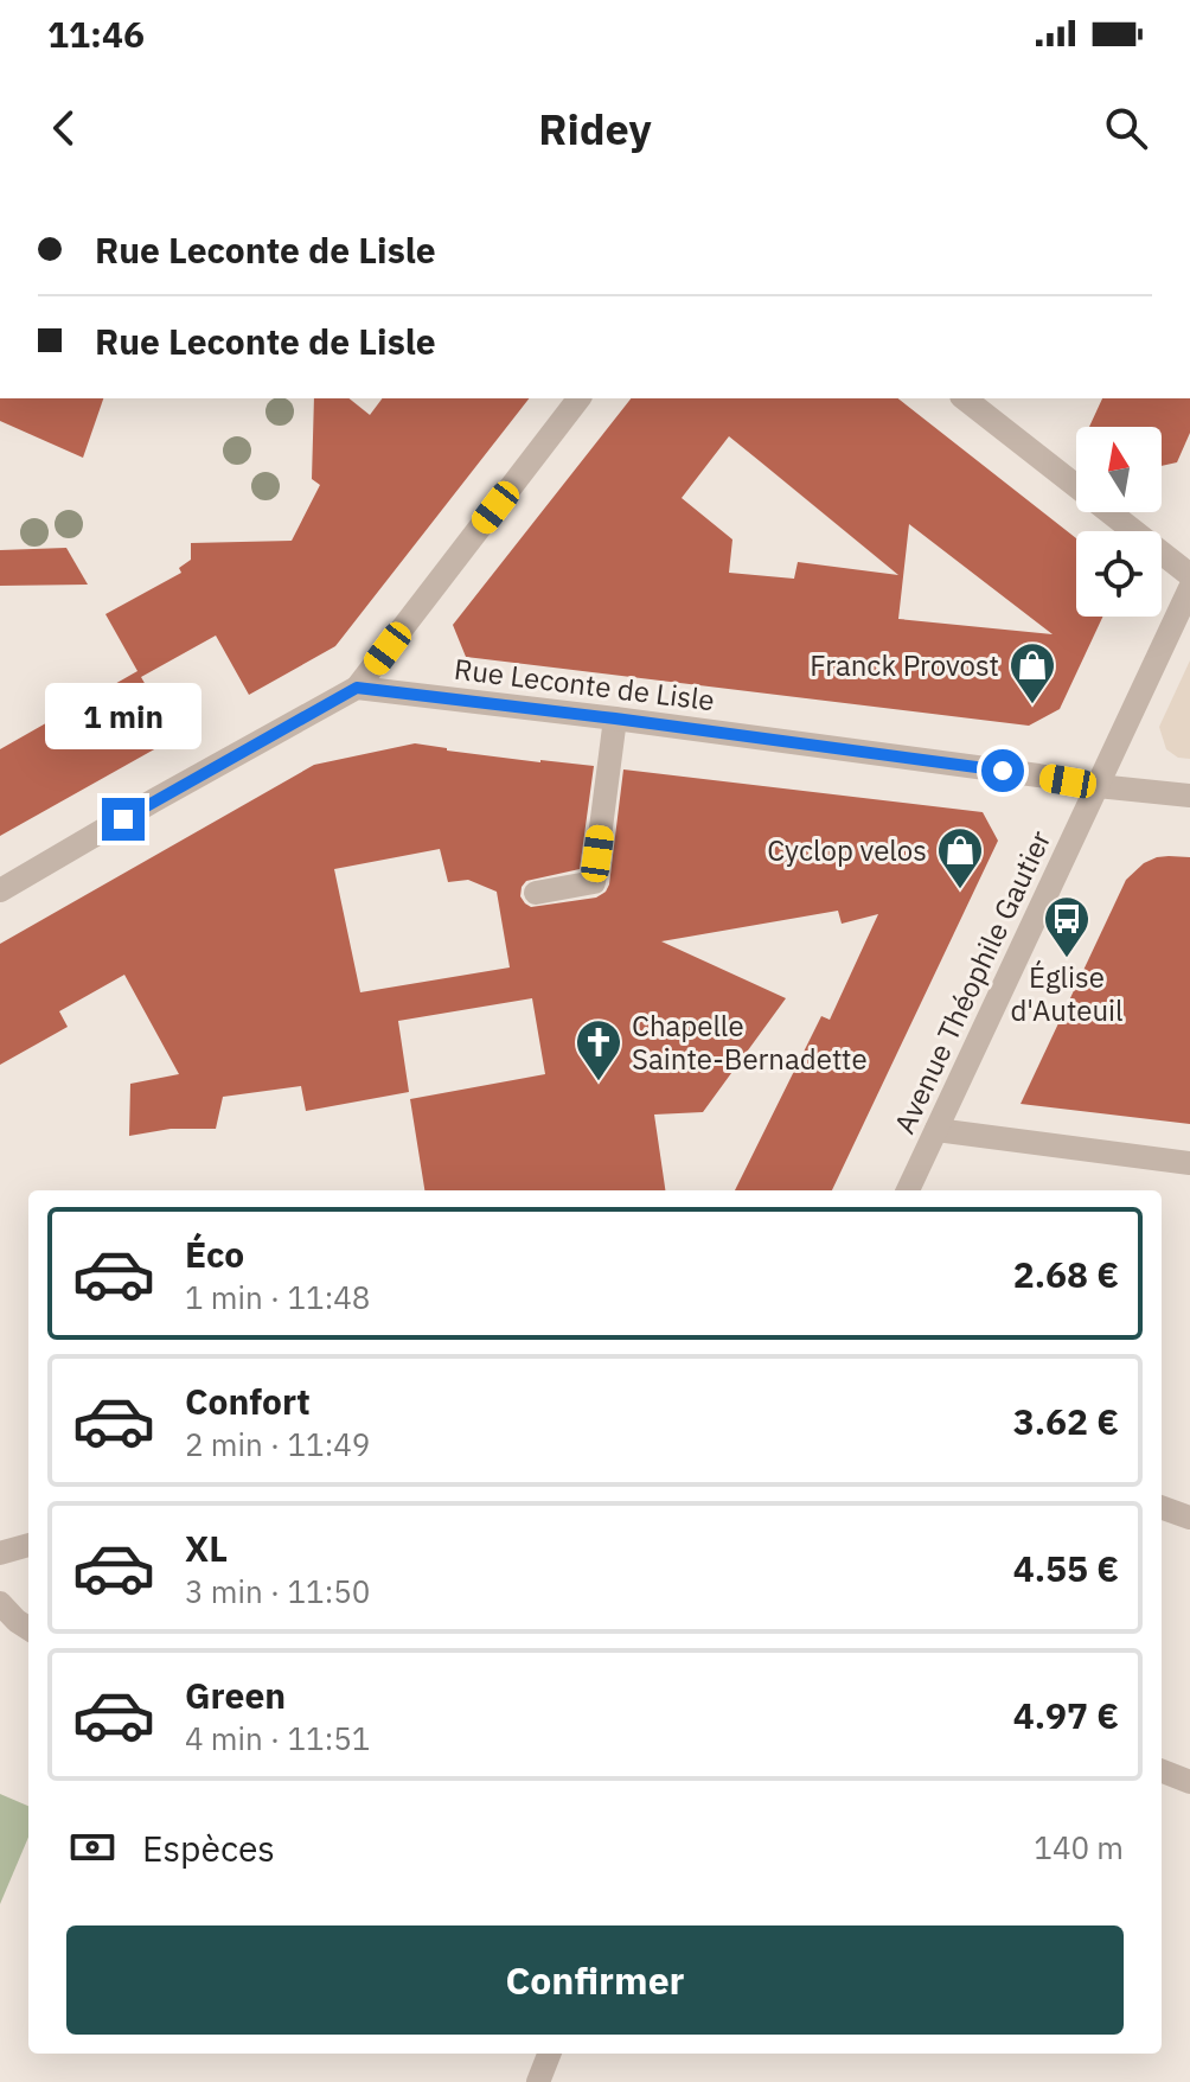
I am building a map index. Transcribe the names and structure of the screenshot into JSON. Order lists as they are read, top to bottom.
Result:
{
  "streets": {
    "street": ["Rue Leconte de Lisle", "Avenue Théophile Gautier"]
  },
  "crossings": [
    ["Rue Leconte de Lisle", "Avenue Théophile Gautier"]
  ],
  "places": {
    "shop": ["Franck Provost", "Cyclop velos"],
    "bus stop": ["Église d'Auteuil"],
    "church": ["Chapelle Sainte-Bernadette"]
  },
  "north": "top",
  "page": {
    "status": "11:46",
    "header": "Ridey",
    "banner": ["Rue Leconte de Lisle", "Rue Leconte de Lisle"],
    "bubble": "1 min",
    "list": [
      {
        "name": "Éco",
        "note": "1 min · 11:48",
        "value": "2.68 €"
      },
      {
        "name": "Confort",
        "note": "2 min · 11:49",
        "value": "3.62 €"
      },
      {
        "name": "XL",
        "note": "3 min · 11:50",
        "value": "4.55 €"
      },
      {
        "name": "Green",
        "note": "4 min · 11:51",
        "value": "4.97 €"
      }
    ],
    "pay": ["Espèces", "140 m"],
    "buttons": "Confirmer"
  }
}
